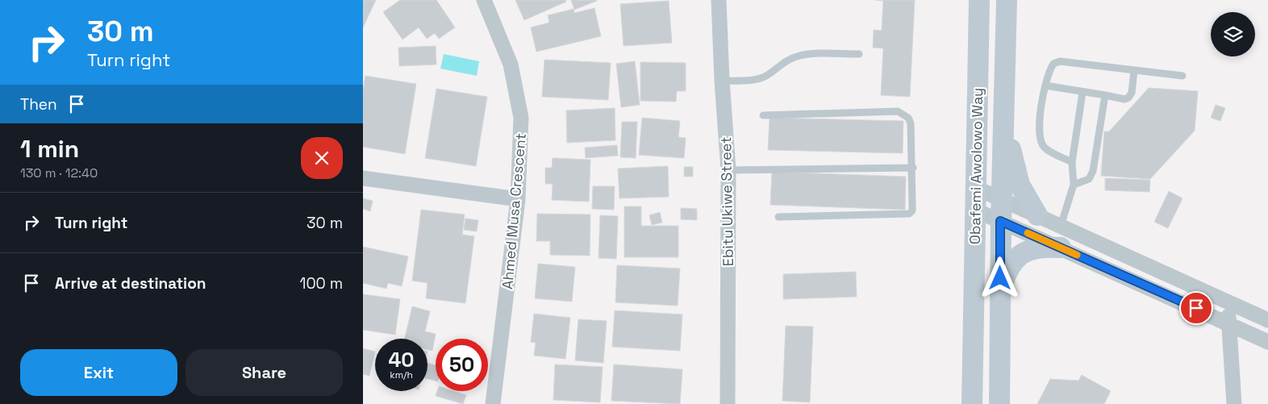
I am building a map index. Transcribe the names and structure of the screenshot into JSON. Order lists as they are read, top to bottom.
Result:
{
  "streets": {
    "main road": ["Obafemi Awolowo Way"],
    "street": ["Ebitu Ukiwe Street", "Ahmed Musa Crescent"]
  },
  "page": {
    "turn": ["30 m", "Turn right"],
    "then": "Then",
    "heading": ["1 min", "130 m · 12:40"],
    "list": [
      {
        "name": "Turn right",
        "value": "30 m"
      },
      {
        "name": "Arrive at destination",
        "value": "100 m"
      }
    ],
    "speed": "40 km/h",
    "limit": "50",
    "buttons": ["Exit", "Share"]
  }
}
